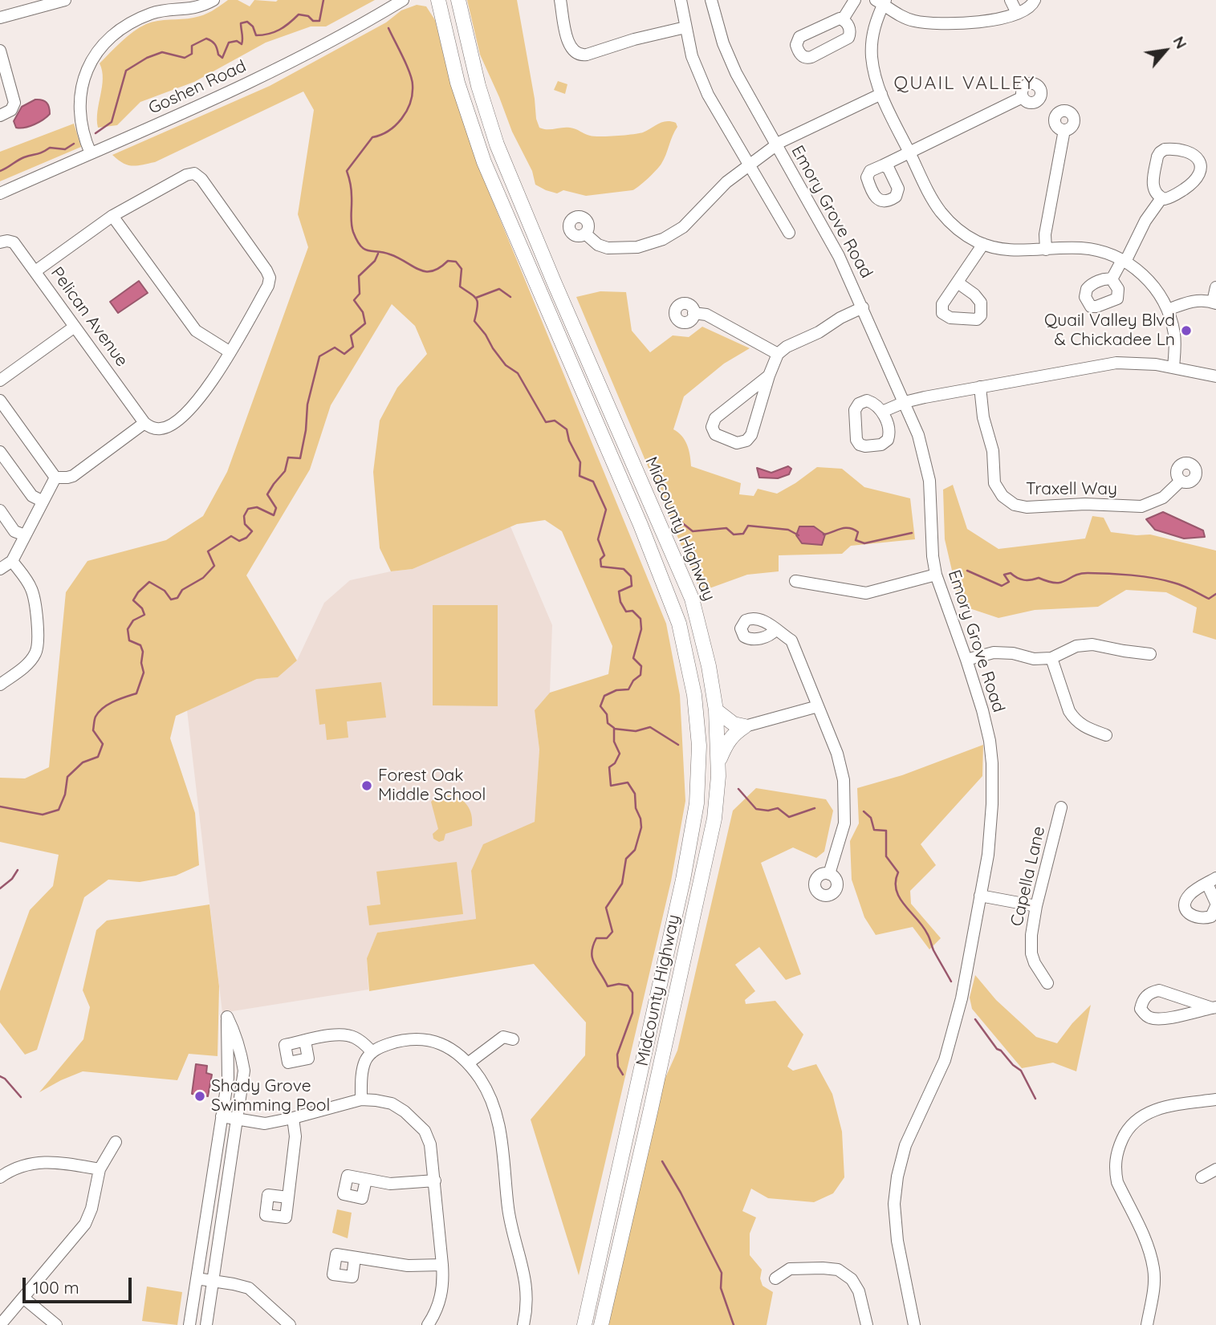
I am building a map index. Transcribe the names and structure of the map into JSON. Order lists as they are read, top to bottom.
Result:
{
  "streets": {
    "main road": ["Midcounty Highway"],
    "street": [
      "Goshen Road",
      "Emory Grove Road",
      "Pelican Avenue",
      "Traxell Way",
      "Capella Lane"
    ]
  },
  "districts": ["QUAIL VALLEY"],
  "places": ["Quail Valley Blvd & Chickadee Ln", "Forest Oak Middle School", "Shady Grove Swimming Pool"],
  "scale_bar": "100 m",
  "north": "top right"
}
